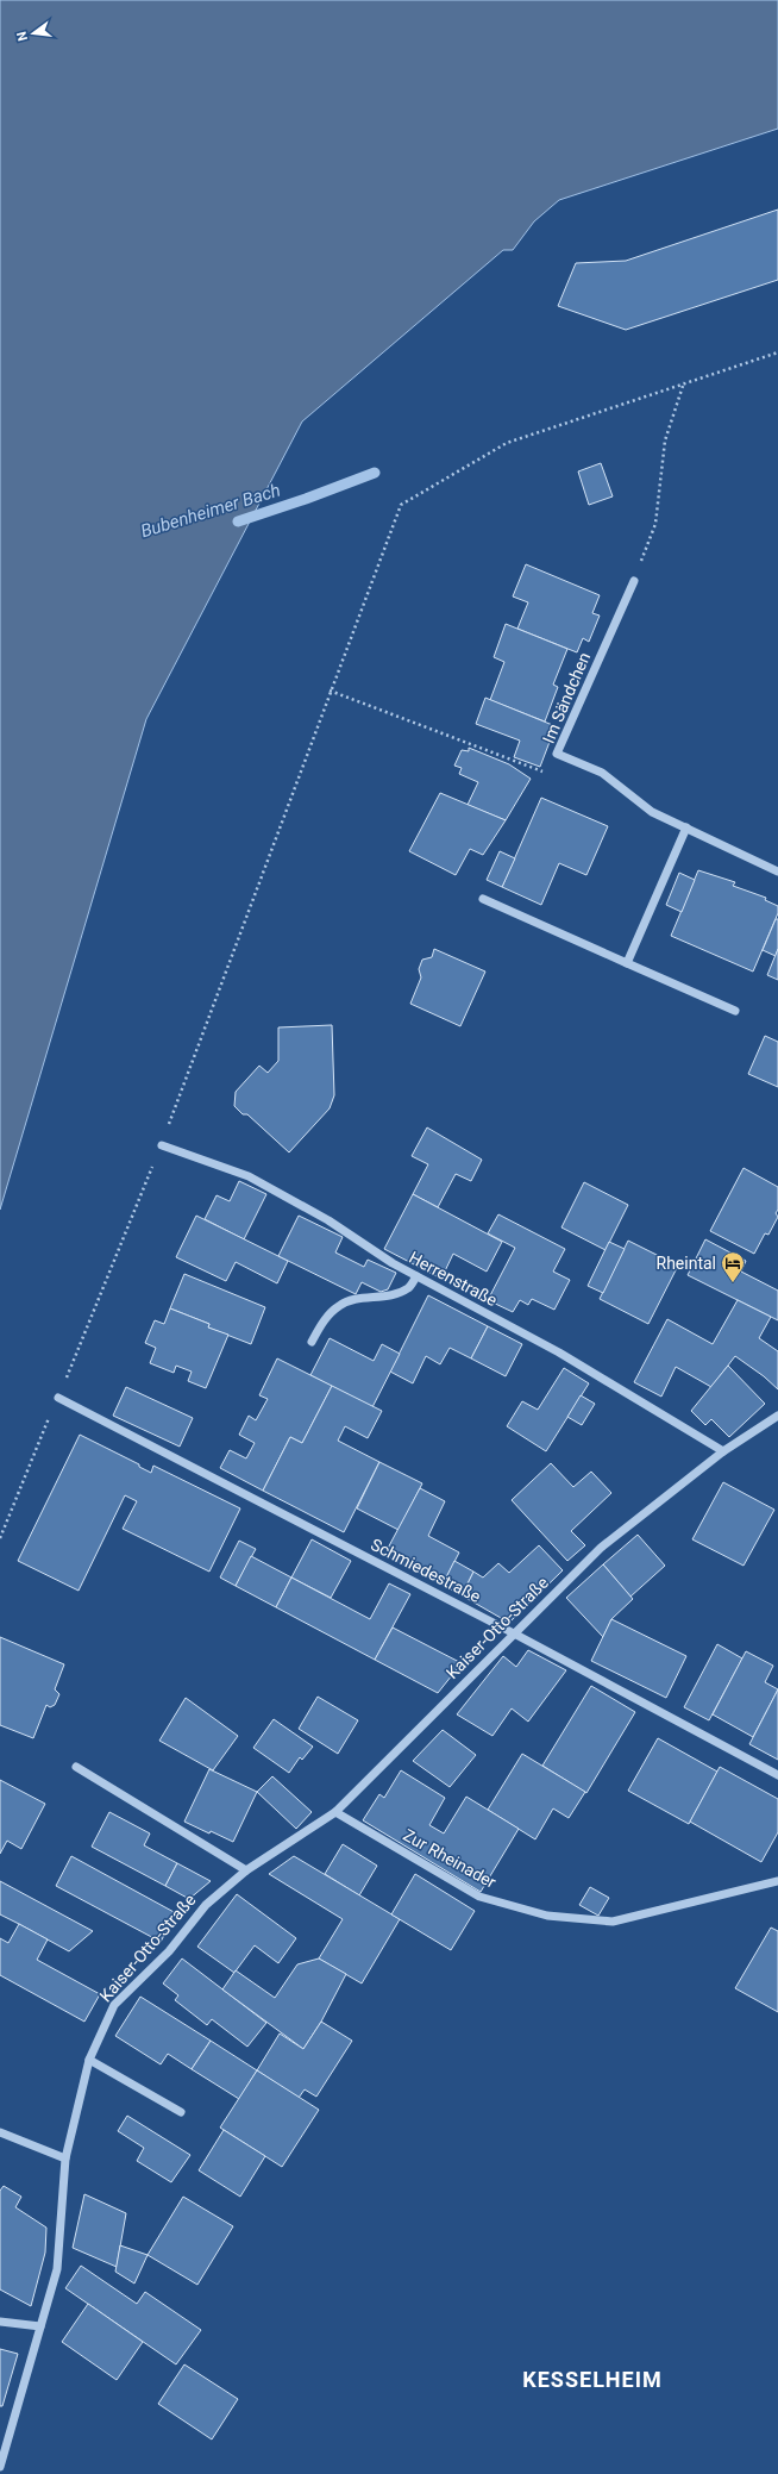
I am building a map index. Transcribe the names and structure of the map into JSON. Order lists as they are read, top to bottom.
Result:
{
  "streets": {
    "street": [
      "Im Sändchen",
      "Herrenstraße",
      "Schmiedestraße",
      "Kaiser-Otto-Straße",
      "Zur Rheinader"
    ]
  },
  "crossings": [
    ["Herrenstraße", "Kaiser-Otto-Straße"],
    ["Schmiedestraße", "Kaiser-Otto-Straße"],
    ["Kaiser-Otto-Straße", "Zur Rheinader"]
  ],
  "districts": ["KESSELHEIM"],
  "water": ["Bubenheimer Bach"],
  "places": {
    "hotel": ["Rheintal"]
  },
  "north": "left"
}
